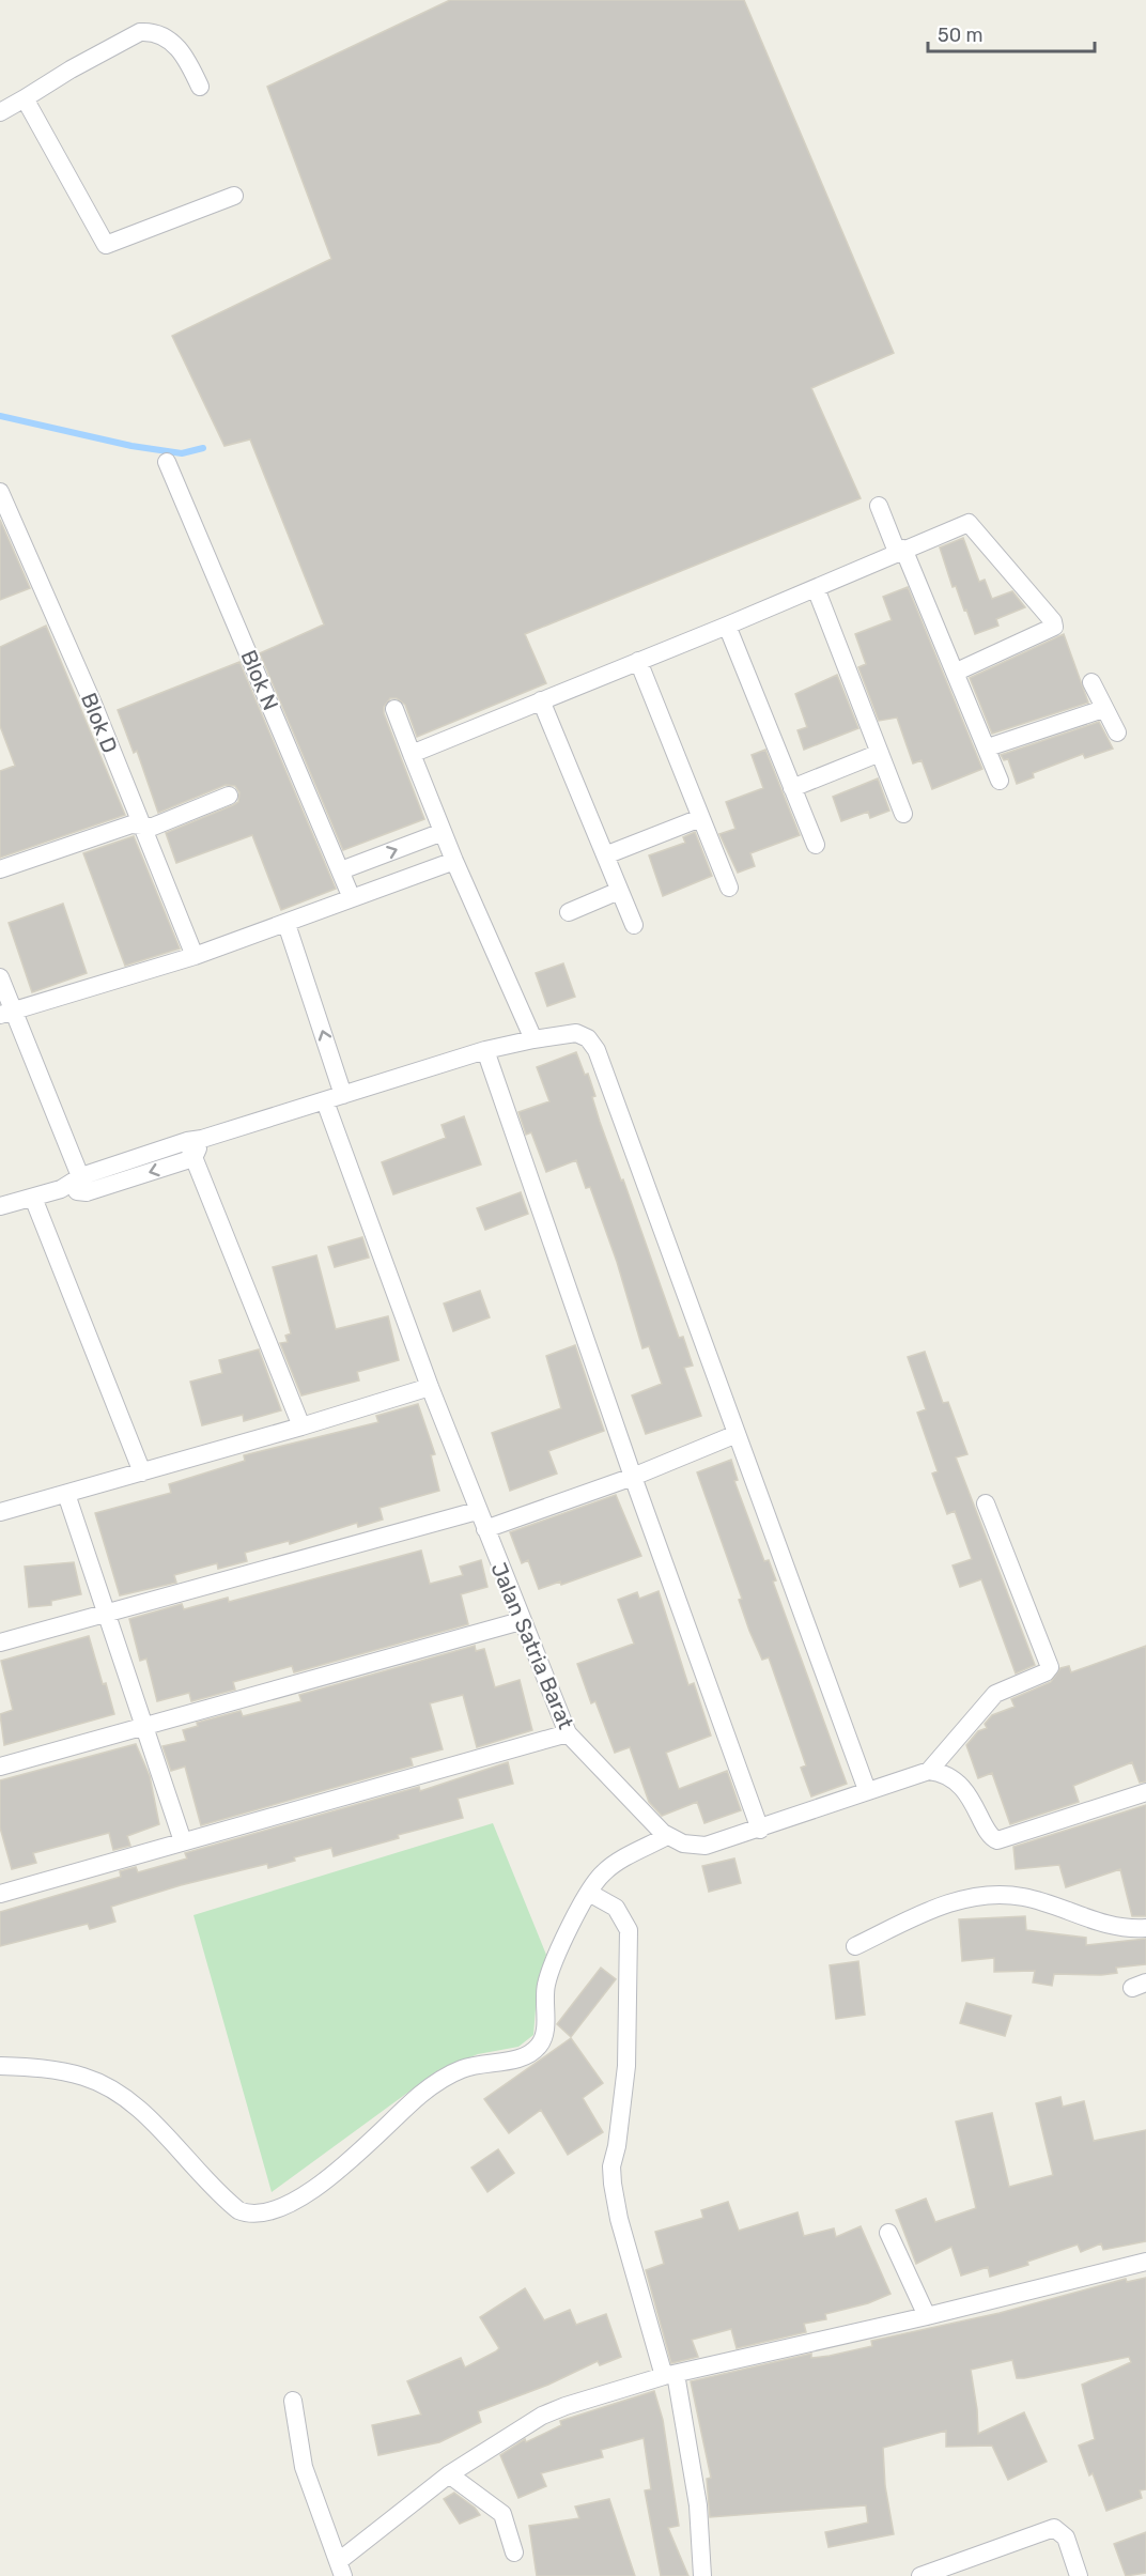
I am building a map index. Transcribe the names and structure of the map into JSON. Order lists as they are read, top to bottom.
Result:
{
  "streets": {
    "street": ["Blok N", "Blok D", "Jalan Satria Barat"]
  },
  "scale_bar": "50 m"
}
